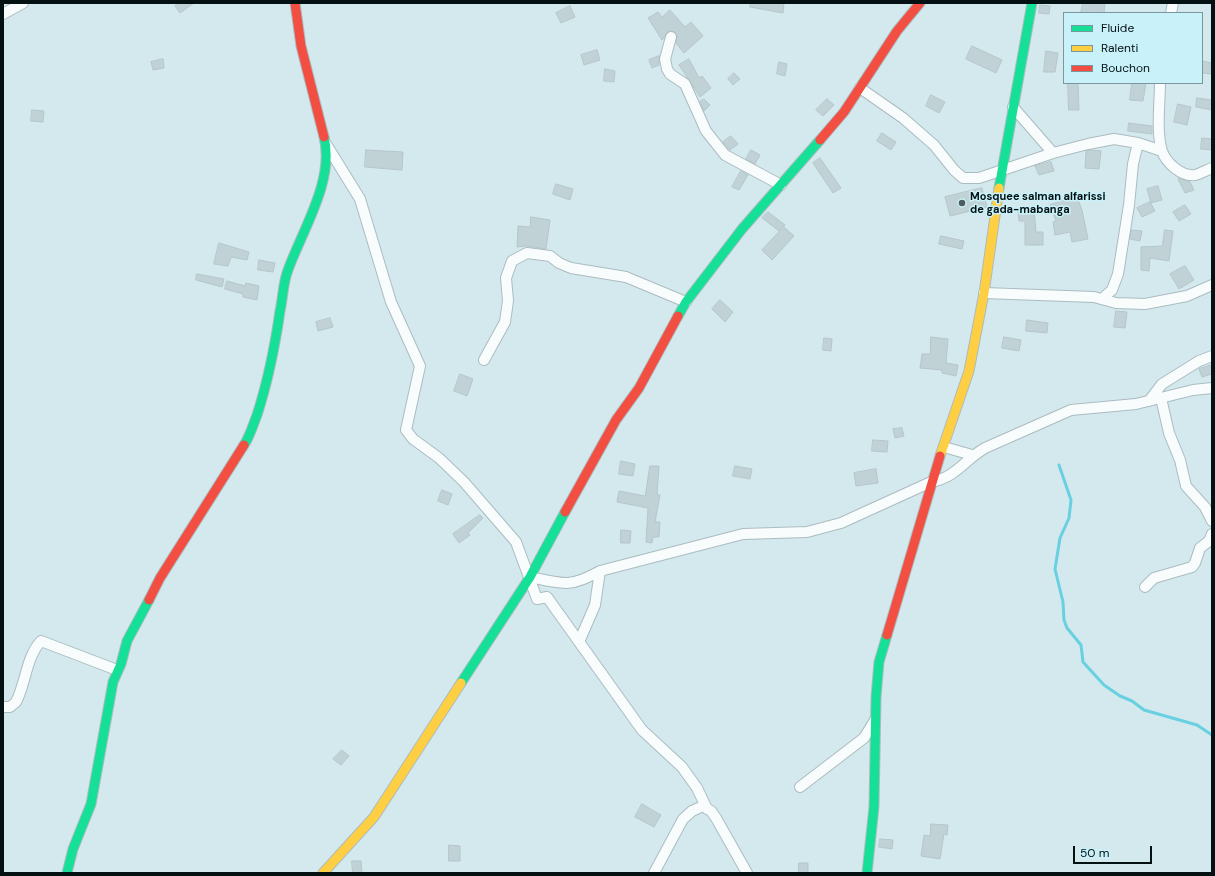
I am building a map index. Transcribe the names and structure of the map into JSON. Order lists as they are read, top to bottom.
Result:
{
  "places": ["Mosquee salman alfarissi de gada-mabanga"],
  "legend": ["Fluide", "Ralenti", "Bouchon"],
  "scale_bar": "50 m"
}
